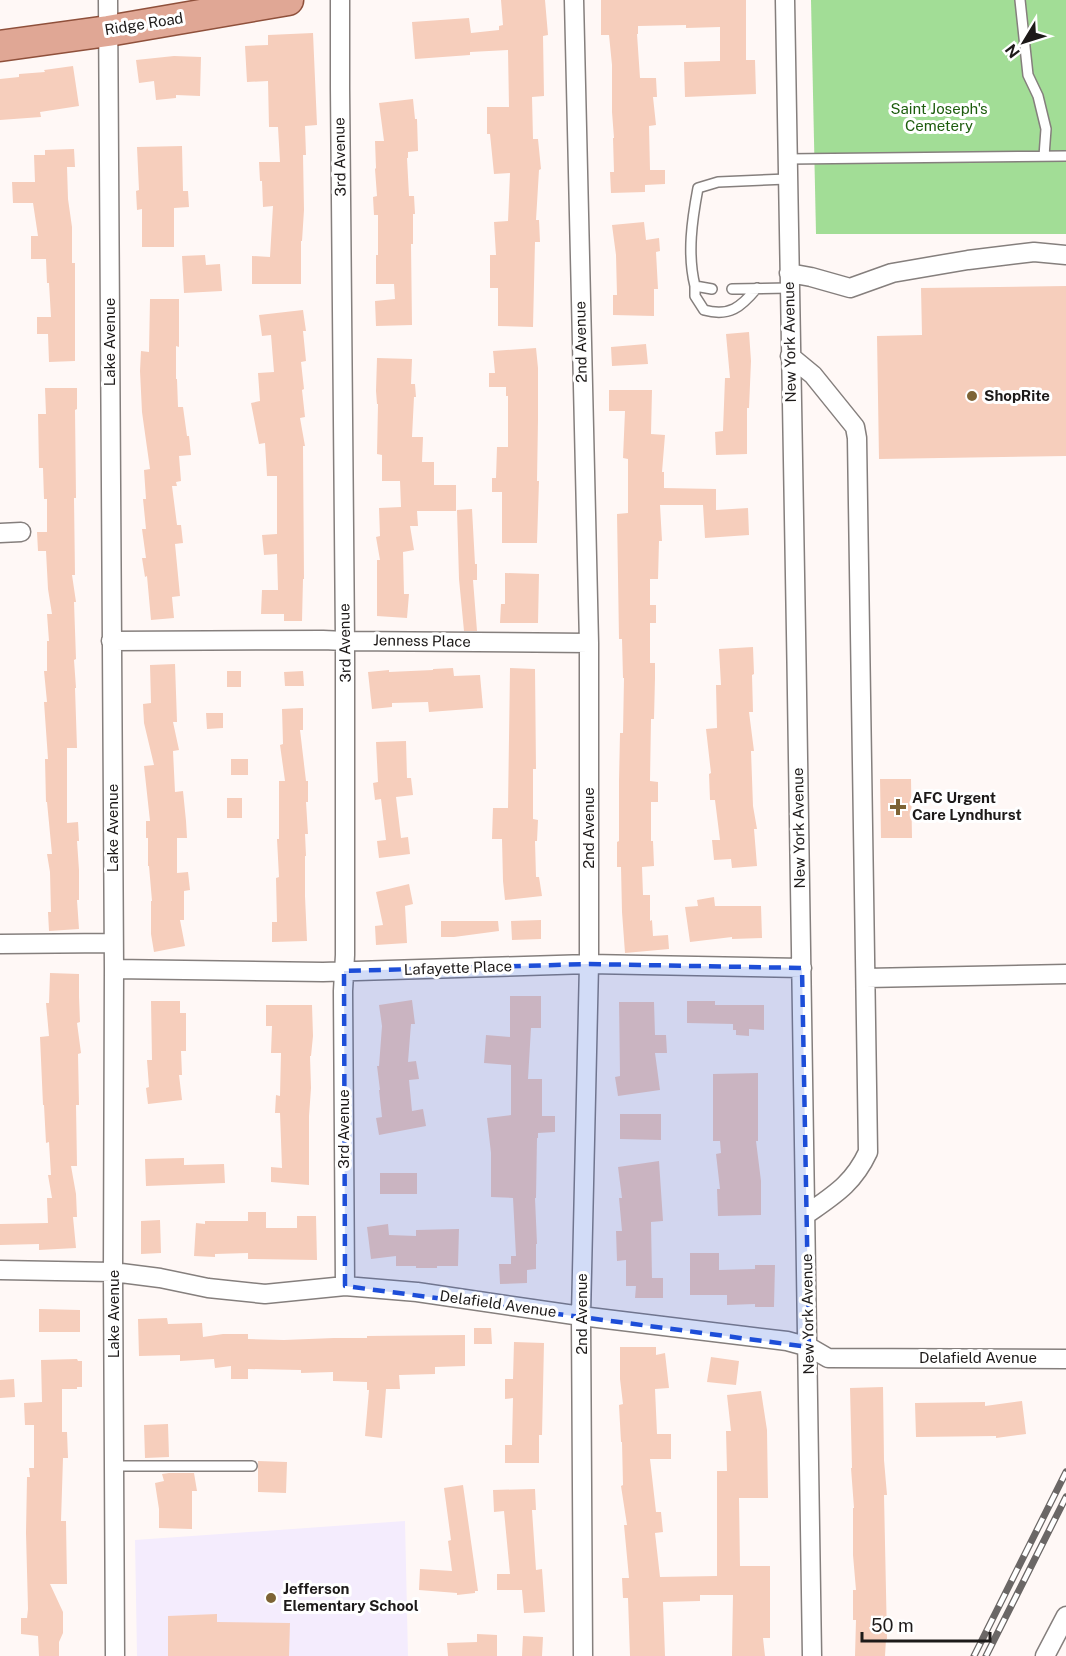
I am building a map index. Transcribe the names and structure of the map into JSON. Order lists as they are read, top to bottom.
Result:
{
  "streets": {
    "main road": ["Ridge Road"],
    "street": [
      "3rd Avenue",
      "Lake Avenue",
      "2nd Avenue",
      "New York Avenue",
      "Jenness Place",
      "Lafayette Place",
      "Delafield Avenue"
    ]
  },
  "crossings": [
    ["Ridge Road", "Lake Avenue"],
    ["3rd Avenue", "Jenness Place"],
    ["3rd Avenue", "Lafayette Place"],
    ["3rd Avenue", "Delafield Avenue"],
    ["Lake Avenue", "Jenness Place"],
    ["Lake Avenue", "Lafayette Place"],
    ["Lake Avenue", "Delafield Avenue"],
    ["2nd Avenue", "Jenness Place"],
    ["2nd Avenue", "Lafayette Place"],
    ["2nd Avenue", "Delafield Avenue"],
    ["New York Avenue", "Lafayette Place"],
    ["New York Avenue", "Delafield Avenue"]
  ],
  "parks": ["Saint Joseph's Cemetery"],
  "places": {
    "other": ["ShopRite", "Jefferson Elementary School"],
    "health": ["AFC Urgent Care Lyndhurst"]
  },
  "scale_bar": "50 m",
  "north": "bottom left"
}
